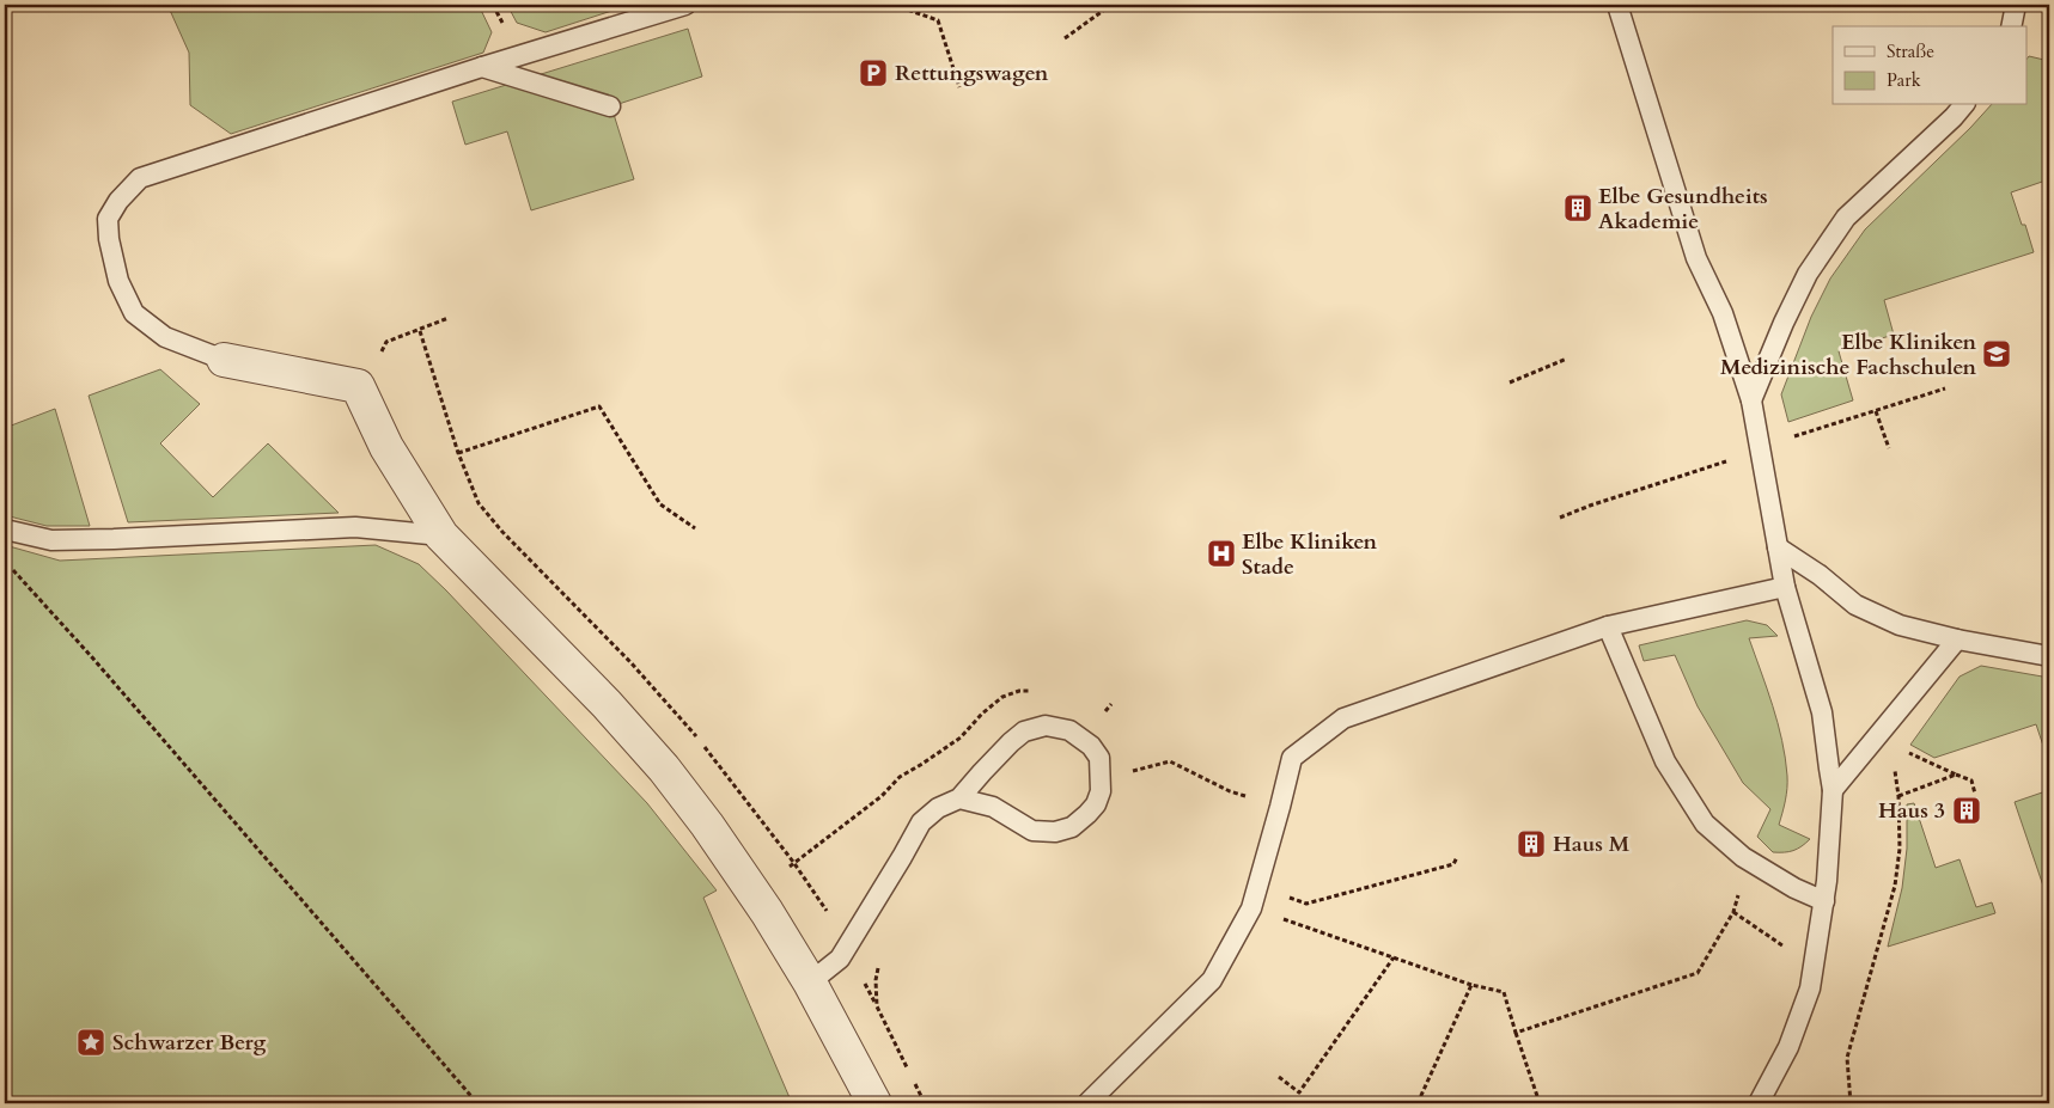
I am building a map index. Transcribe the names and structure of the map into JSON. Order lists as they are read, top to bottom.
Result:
{
  "places": {
    "parking": ["Rettungswagen"],
    "building": ["Elbe Gesundheits Akademie", "Haus 3", "Haus M"],
    "school or university": ["Elbe Kliniken Medizinische Fachschulen"],
    "hospital": ["Elbe Kliniken Stade"],
    "place": ["Schwarzer Berg"]
  },
  "legend": ["Straße", "Park"]
}
